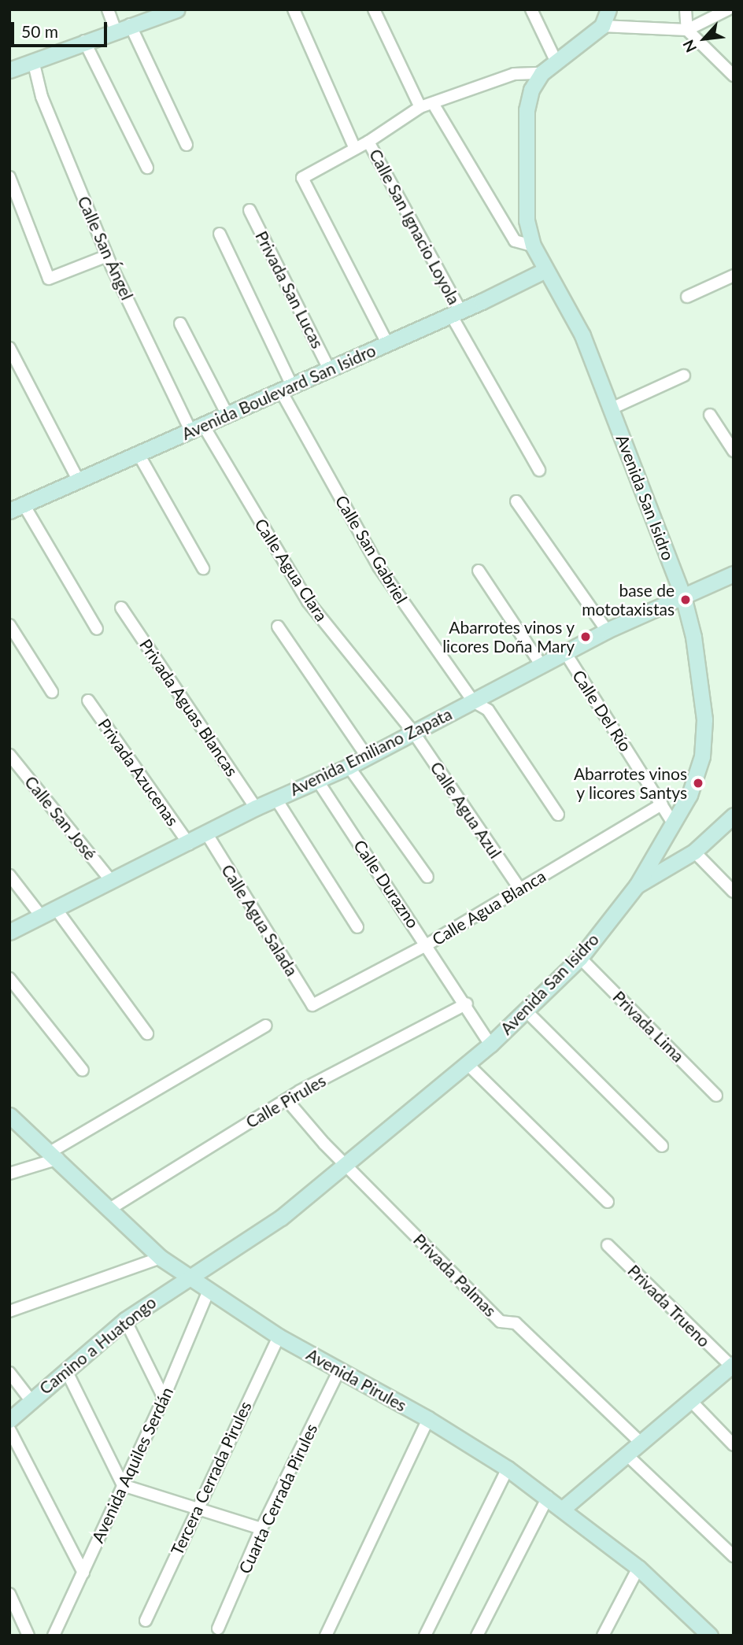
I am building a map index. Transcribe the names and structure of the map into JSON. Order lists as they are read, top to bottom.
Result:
{
  "streets": {
    "main road": [
      "Avenida Boulevard San Isidro",
      "Avenida San Isidro",
      "Avenida Emiliano Zapata",
      "Camino a Huatongo",
      "Avenida Pirules"
    ],
    "street": [
      "Calle San Ignacio Loyola",
      "Calle San Ángel",
      "Privada San Lucas",
      "Calle San Gabriel",
      "Calle Agua Clara",
      "Privada Aguas Blancas",
      "Calle Del Río",
      "Privada Azucenas",
      "Calle Agua Azul",
      "Calle San José",
      "Calle Durazno",
      "Calle Agua Blanca",
      "Calle Agua Salada",
      "Privada Lima",
      "Calle Pirules",
      "Privada Palmas",
      "Privada Trueno",
      "Avenida Aquiles Serdán",
      "Tercera Cerrada Pirules",
      "Cuarta Cerrada Pirules"
    ]
  },
  "crossings": [
    ["Calle San Ignacio Loyola", "Avenida Boulevard San Isidro"],
    ["Calle San Ángel", "Avenida Boulevard San Isidro"],
    ["Calle San Ángel", "Calle Agua Clara"],
    ["Privada San Lucas", "Avenida Boulevard San Isidro"],
    ["Avenida Boulevard San Isidro", "Avenida San Isidro"],
    ["Avenida Boulevard San Isidro", "Calle San Gabriel"],
    ["Avenida Boulevard San Isidro", "Calle Agua Clara"],
    ["Avenida San Isidro", "Calle Del Río"],
    ["Avenida San Isidro", "Avenida Emiliano Zapata"],
    ["Avenida San Isidro", "Calle Durazno"],
    ["Avenida San Isidro", "Privada Lima"],
    ["Avenida San Isidro", "Privada Palmas"],
    ["Avenida San Isidro", "Camino a Huatongo"],
    ["Avenida San Isidro", "Avenida Pirules"],
    ["Calle San Gabriel", "Avenida Emiliano Zapata"],
    ["Calle Agua Clara", "Avenida Emiliano Zapata"],
    ["Calle Agua Clara", "Calle Agua Azul"],
    ["Privada Aguas Blancas", "Avenida Emiliano Zapata"],
    ["Calle Del Río", "Avenida Emiliano Zapata"],
    ["Calle Del Río", "Calle Agua Blanca"],
    ["Avenida Emiliano Zapata", "Privada Azucenas"],
    ["Avenida Emiliano Zapata", "Calle Agua Azul"],
    ["Avenida Emiliano Zapata", "Calle San José"],
    ["Avenida Emiliano Zapata", "Calle Durazno"],
    ["Avenida Emiliano Zapata", "Calle Agua Salada"],
    ["Calle Agua Azul", "Calle Agua Blanca"],
    ["Calle Durazno", "Calle Agua Blanca"],
    ["Calle Durazno", "Calle Pirules"],
    ["Calle Agua Blanca", "Calle Agua Salada"],
    ["Calle Pirules", "Privada Palmas"],
    ["Calle Pirules", "Avenida Pirules"],
    ["Camino a Huatongo", "Avenida Pirules"],
    ["Avenida Pirules", "Avenida Aquiles Serdán"],
    ["Avenida Pirules", "Tercera Cerrada Pirules"],
    ["Avenida Pirules", "Cuarta Cerrada Pirules"]
  ],
  "places": ["base de mototaxistas", "Abarrotes vinos y licores Doña Mary", "Abarrotes vinos y licores Santys"],
  "scale_bar": "50 m",
  "north": "bottom left"
}
